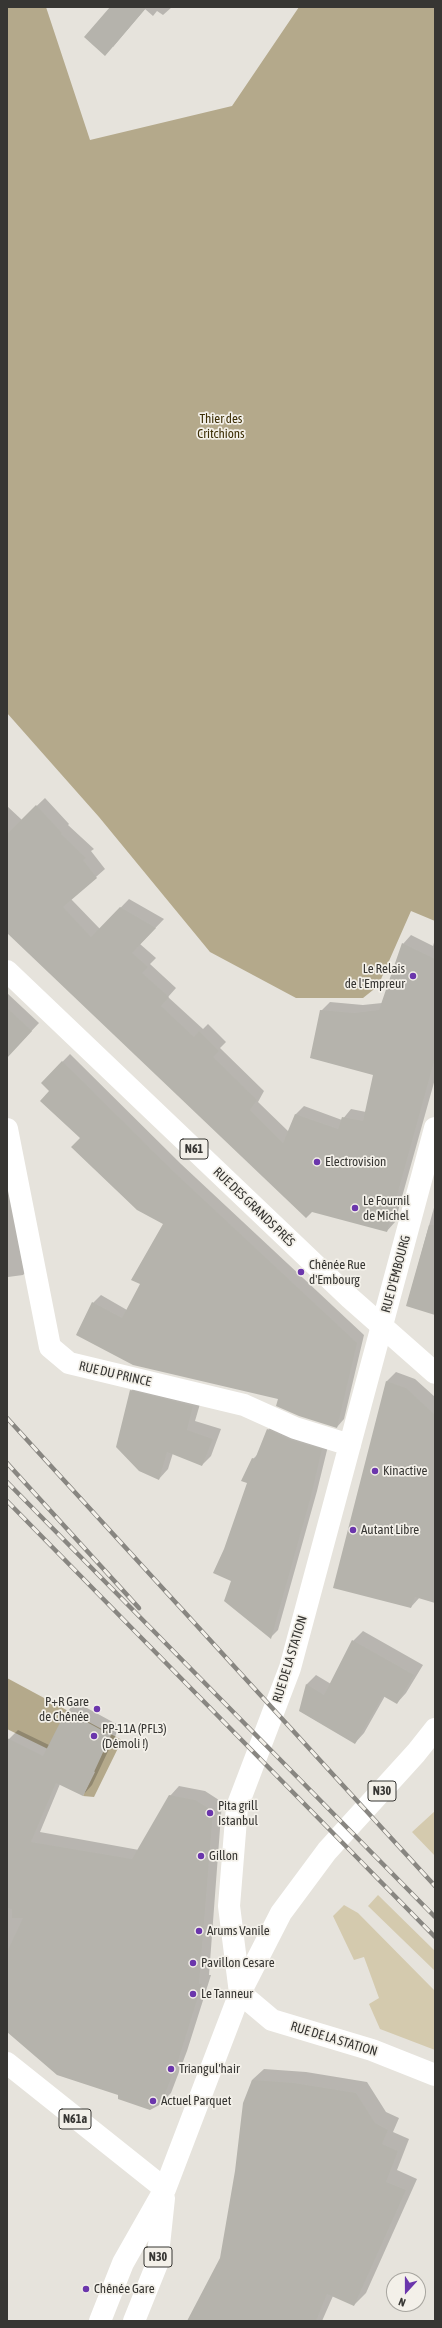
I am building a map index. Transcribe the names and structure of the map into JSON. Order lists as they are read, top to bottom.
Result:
{
  "streets": {
    "street": [
      "N61",
      "RUE DES GRANDS PRÉS",
      "RUE D'EMBOURG",
      "RUE DU PRINCE",
      "RUE DE LA STATION",
      "N30",
      "N61a"
    ]
  },
  "crossings": [
    ["RUE DES GRANDS PRÉS", "RUE D'EMBOURG"],
    ["RUE DES GRANDS PRÉS", "RUE DE LA STATION"],
    ["RUE D'EMBOURG", "RUE DE LA STATION"],
    ["RUE DU PRINCE", "RUE DE LA STATION"],
    ["RUE DE LA STATION", "N30"],
    ["RUE DE LA STATION", "N61a"]
  ],
  "parks": ["Thier des Critchions"],
  "places": [
    "Le Relais de l'Empreur",
    "Electrovision",
    "Le Fournil de Michel",
    "Chênée Rue d'Embourg",
    "Kinactive",
    "Autant Libre",
    "P+R Gare de Chênée",
    "PP-11A (PFL3) (Démoli !)",
    "Pita grill Istanbul",
    "Gillon",
    "Arums Vanile",
    "Pavillon Cesare",
    "Le Tanneur",
    "Triangul'hair",
    "Actuel Parquet",
    "Chênée Gare"
  ],
  "north": "bottom"
}
